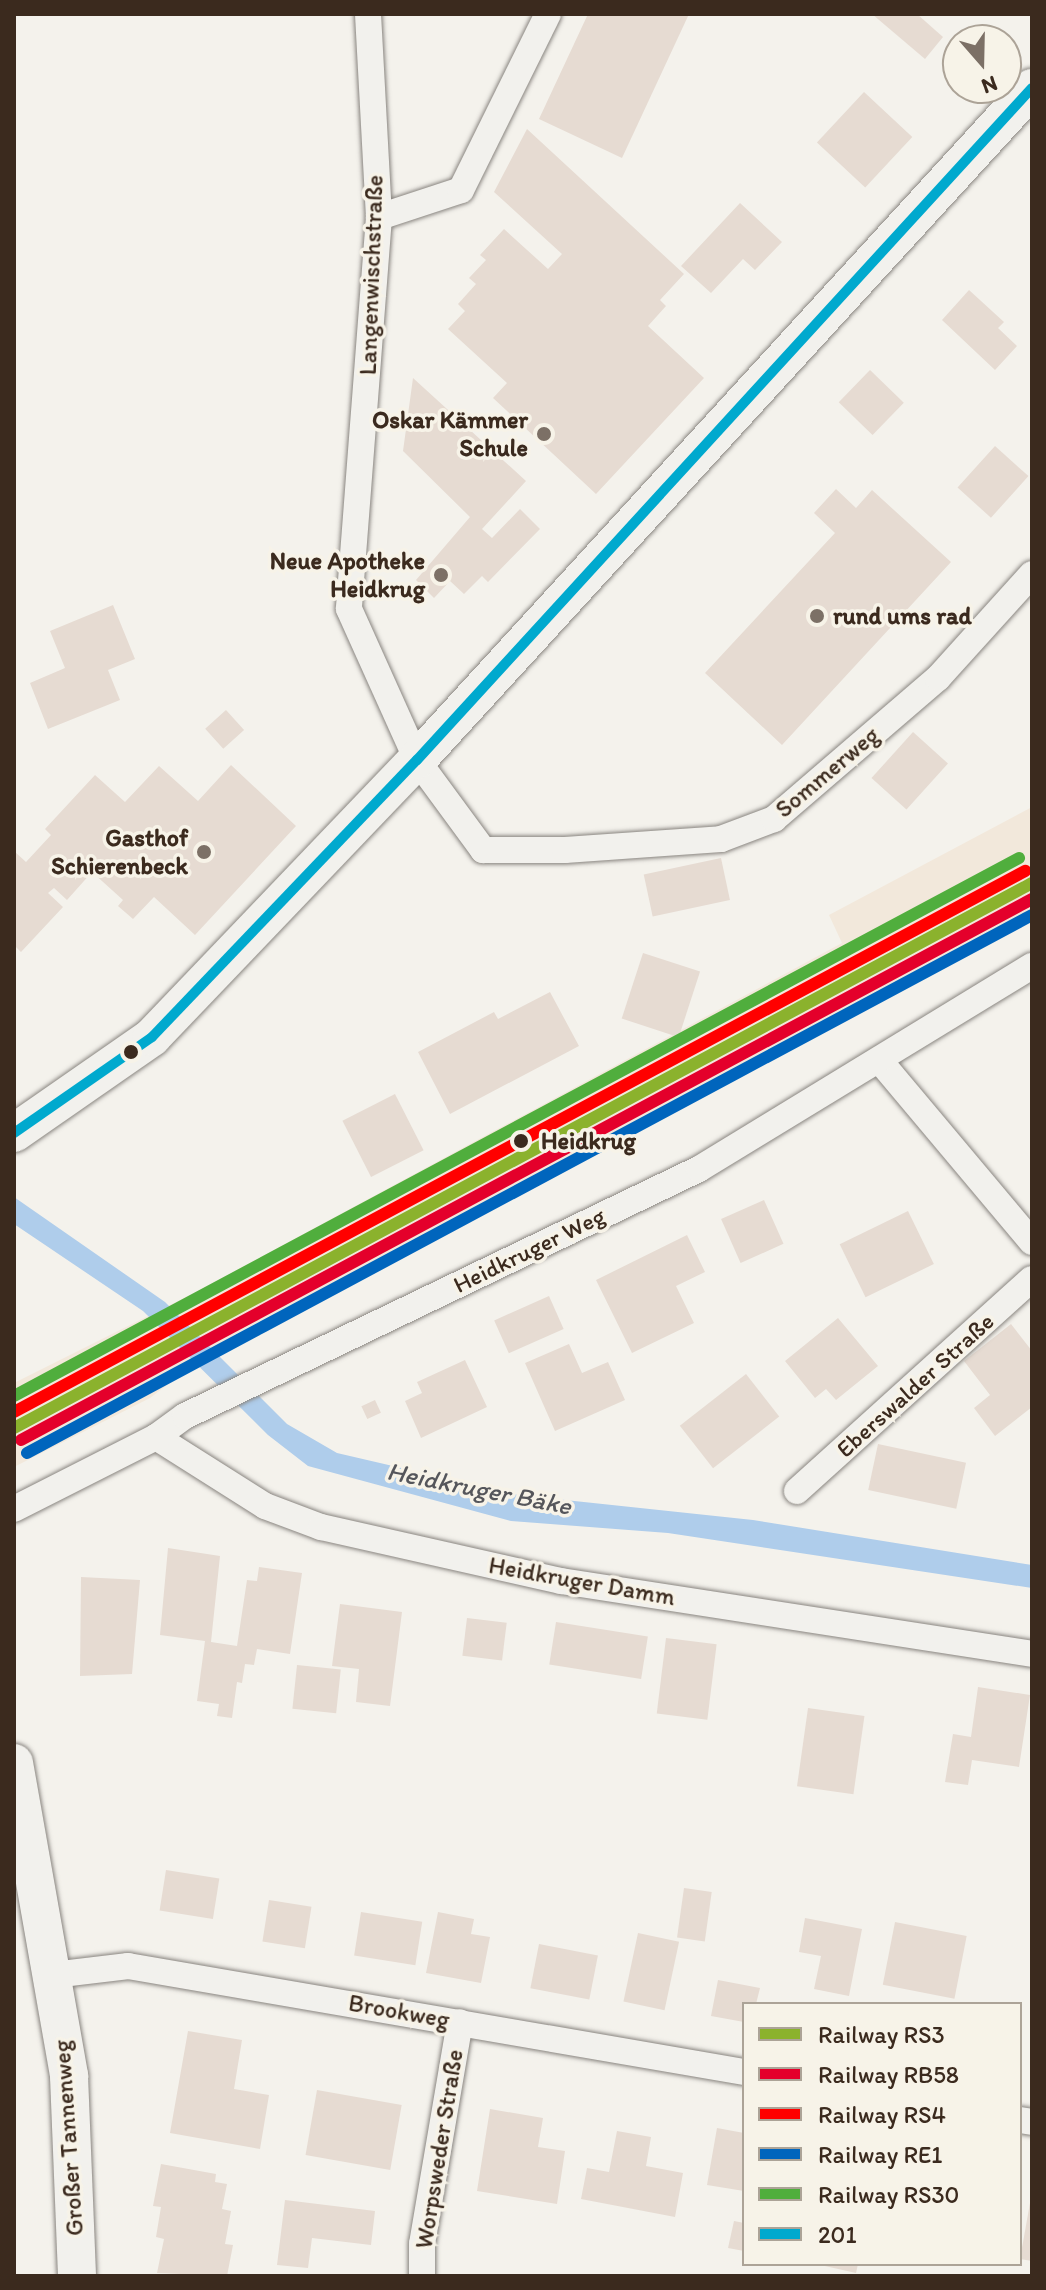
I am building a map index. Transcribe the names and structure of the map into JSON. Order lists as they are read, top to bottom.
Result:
{
  "streets": {
    "main road": ["Großer Tannenweg"],
    "street": [
      "Langenwischstraße",
      "Sommerweg",
      "Heidkruger Weg",
      "Eberswalder Straße",
      "Heidkruger Damm",
      "Brookweg",
      "Worpsweder Straße"
    ]
  },
  "crossings": [
    ["Langenwischstraße", "Sommerweg"],
    ["Heidkruger Weg", "Heidkruger Damm"],
    ["Brookweg", "Großer Tannenweg"],
    ["Brookweg", "Worpsweder Straße"]
  ],
  "water": ["Heidkruger Bäke"],
  "places": [
    "Oskar Kämmer Schule",
    "Neue Apotheke Heidkrug",
    "rund ums rad",
    "Gasthof Schierenbeck",
    "Heidkrug"
  ],
  "lines": [
    "transit line 201",
    "rail line RS30",
    "rail line RS4",
    "rail line RS3",
    "rail line RB58",
    "rail line RE1"
  ],
  "legend": [
    "Railway RS3",
    "Railway RB58",
    "Railway RS4",
    "Railway RE1",
    "Railway RS30",
    "201"
  ],
  "north": "bottom"
}
